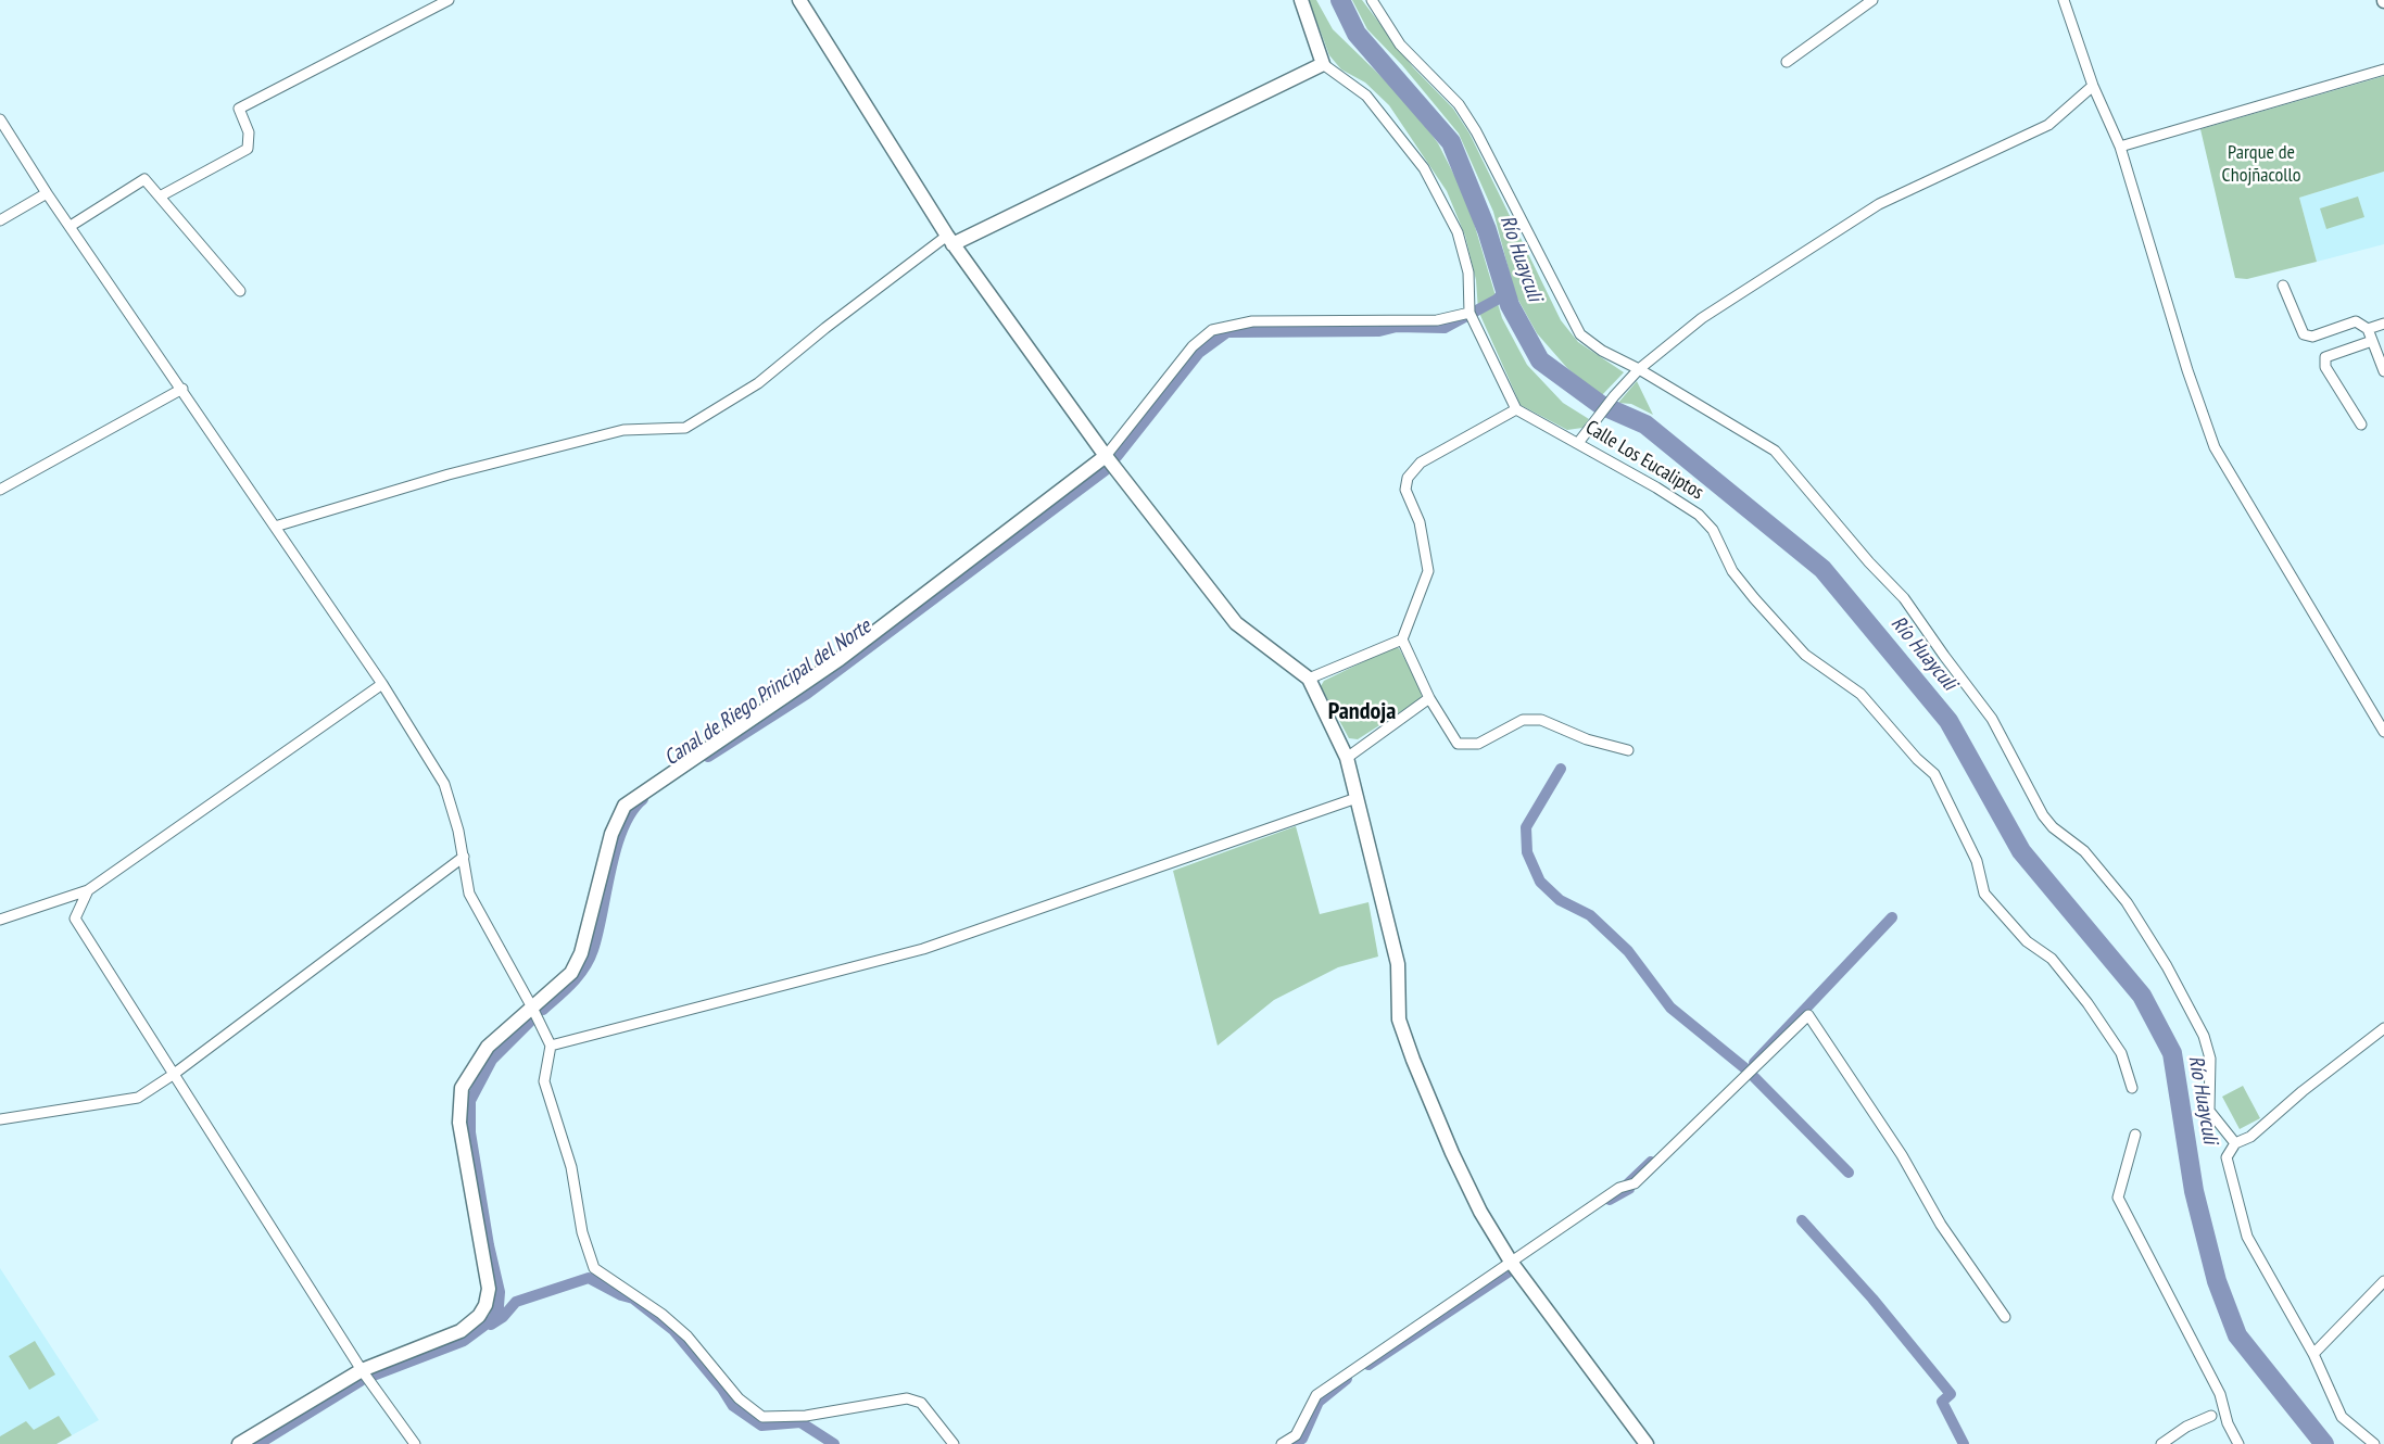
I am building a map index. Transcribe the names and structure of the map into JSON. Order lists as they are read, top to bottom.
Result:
{
  "streets": {
    "street": ["Calle Los Eucaliptos"]
  },
  "districts": ["Pandoja"],
  "water": ["Río Huayculi", "Canal de Riego Principal del Norte"],
  "parks": ["Parque de Chojñacollo"]
}
